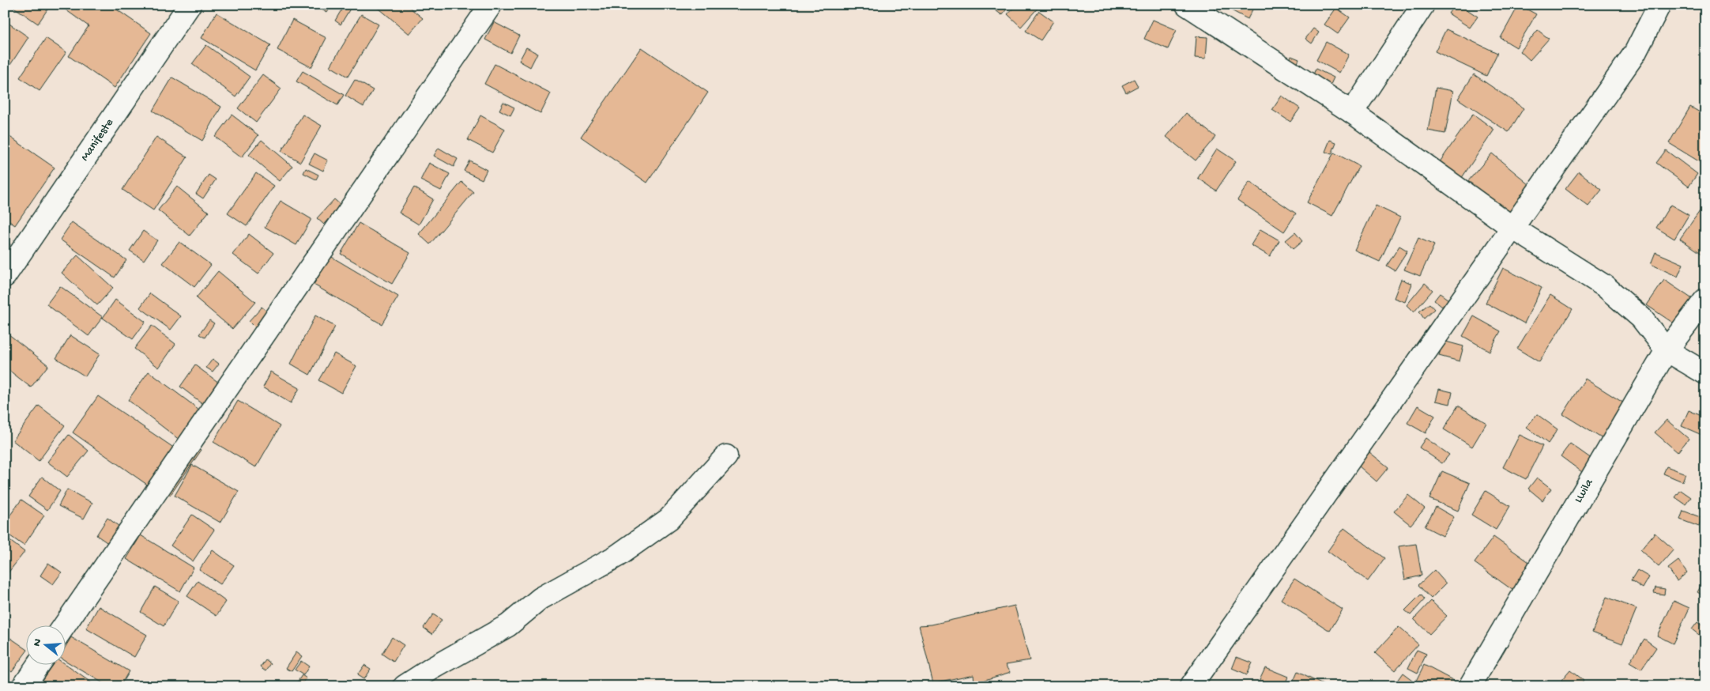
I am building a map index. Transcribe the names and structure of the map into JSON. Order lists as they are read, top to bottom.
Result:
{
  "streets": {
    "street": ["Manifeste", "Lwila"]
  },
  "north": "left"
}
